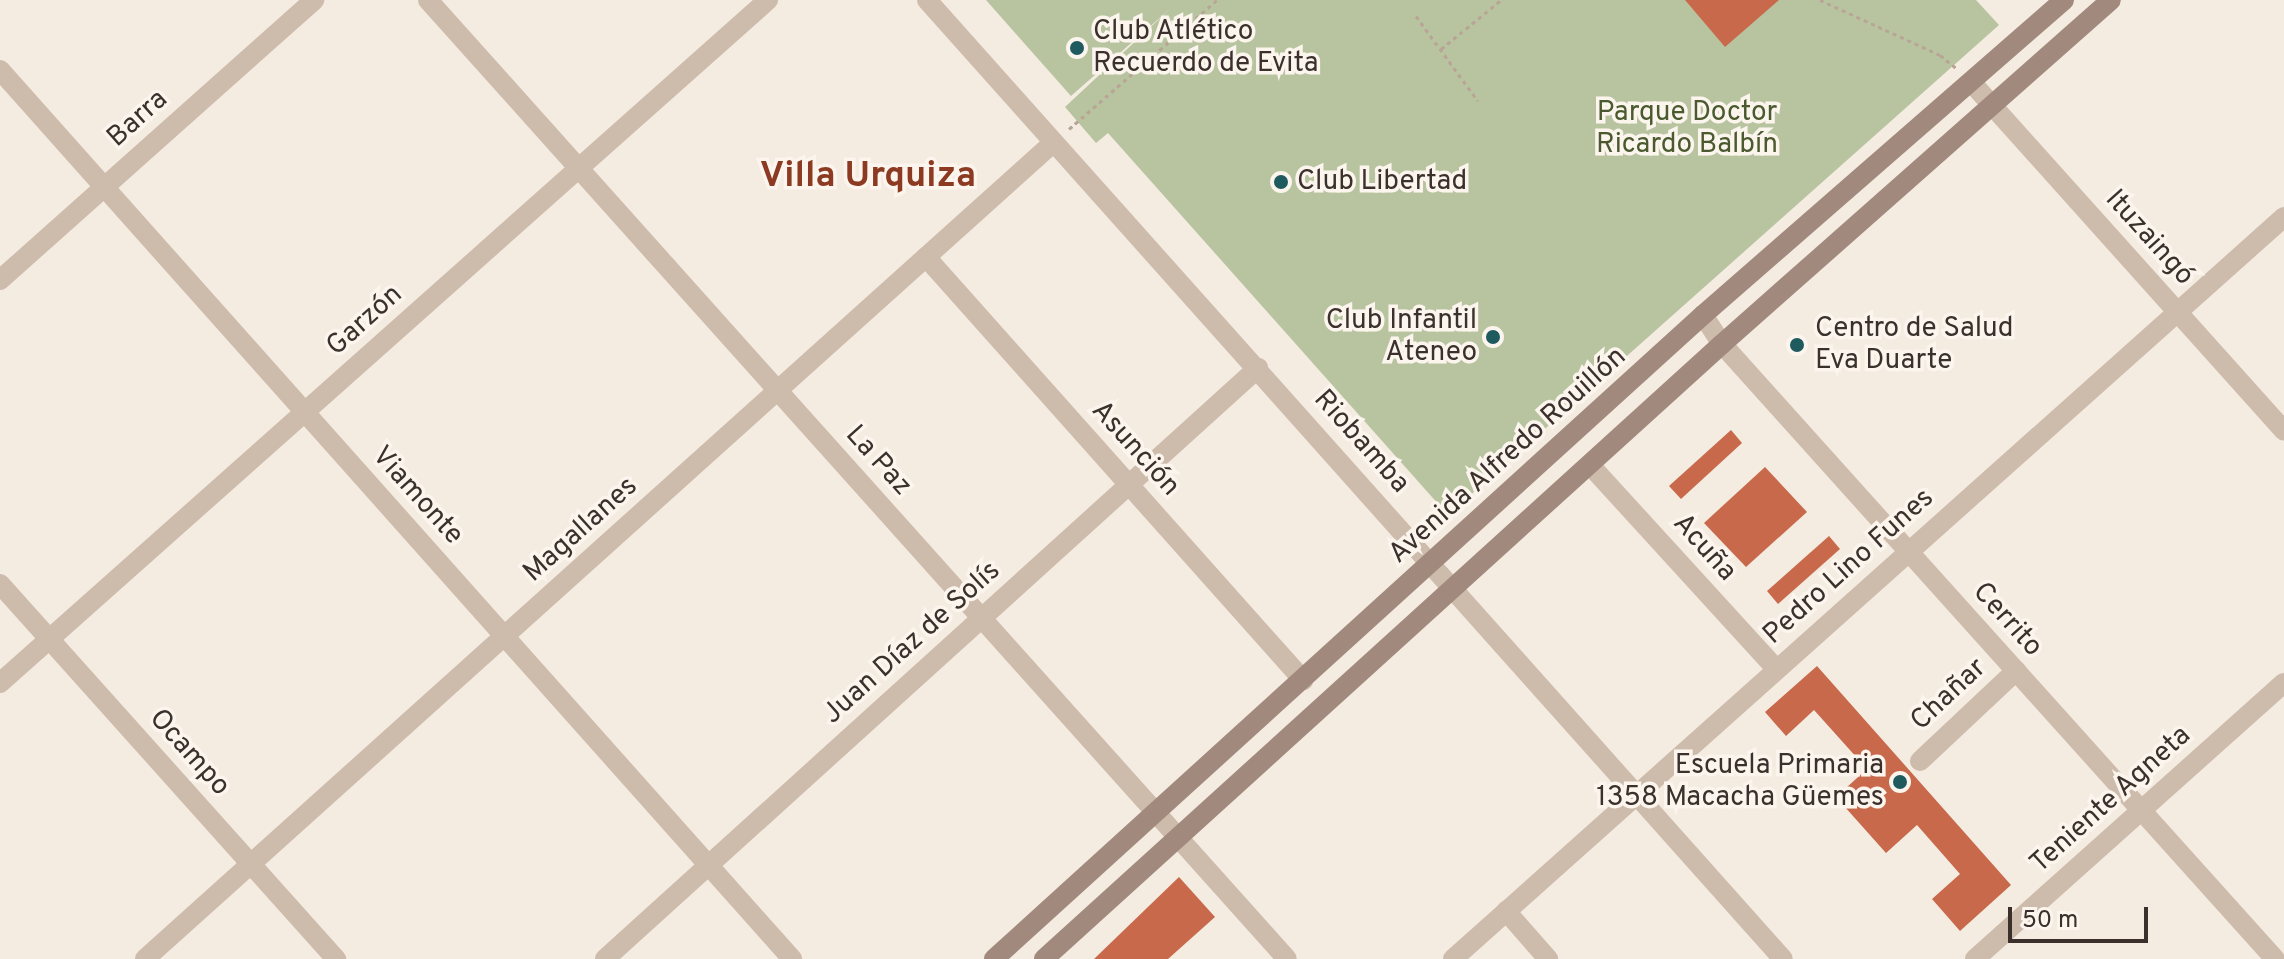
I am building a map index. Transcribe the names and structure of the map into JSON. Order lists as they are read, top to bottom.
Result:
{
  "streets": {
    "street": [
      "Barra",
      "Ituzaingó",
      "Garzón",
      "Riobamba",
      "Asunción",
      "Avenida Alfredo Rouillón",
      "La Paz",
      "Viamonte",
      "Magallanes",
      "Acuña",
      "Pedro Lino Funes",
      "Cerrito",
      "Juan Díaz de Solís",
      "Chañar",
      "Ocampo",
      "Teniente Agneta"
    ]
  },
  "crossings": [
    ["Barra", "Viamonte"],
    ["Ituzaingó", "Avenida Alfredo Rouillón"],
    ["Ituzaingó", "Pedro Lino Funes"],
    ["Garzón", "La Paz"],
    ["Garzón", "Viamonte"],
    ["Garzón", "Ocampo"],
    ["Riobamba", "Avenida Alfredo Rouillón"],
    ["Riobamba", "Magallanes"],
    ["Riobamba", "Pedro Lino Funes"],
    ["Riobamba", "Juan Díaz de Solís"],
    ["Asunción", "Avenida Alfredo Rouillón"],
    ["Asunción", "Magallanes"],
    ["Asunción", "Juan Díaz de Solís"],
    ["Avenida Alfredo Rouillón", "La Paz"],
    ["Avenida Alfredo Rouillón", "Acuña"],
    ["Avenida Alfredo Rouillón", "Cerrito"],
    ["La Paz", "Magallanes"],
    ["La Paz", "Juan Díaz de Solís"],
    ["Viamonte", "Magallanes"],
    ["Viamonte", "Juan Díaz de Solís"],
    ["Magallanes", "Ocampo"],
    ["Acuña", "Pedro Lino Funes"],
    ["Pedro Lino Funes", "Cerrito"],
    ["Cerrito", "Chañar"],
    ["Cerrito", "Teniente Agneta"]
  ],
  "districts": ["Villa Urquiza"],
  "parks": ["Parque Doctor Ricardo Balbín"],
  "places": [
    "Club Atlético Recuerdo de Evita",
    "Club Libertad",
    "Club Infantil Ateneo",
    "Centro de Salud Eva Duarte",
    "Escuela Primaria 1358 Macacha Güemes"
  ],
  "scale_bar": "50 m"
}
